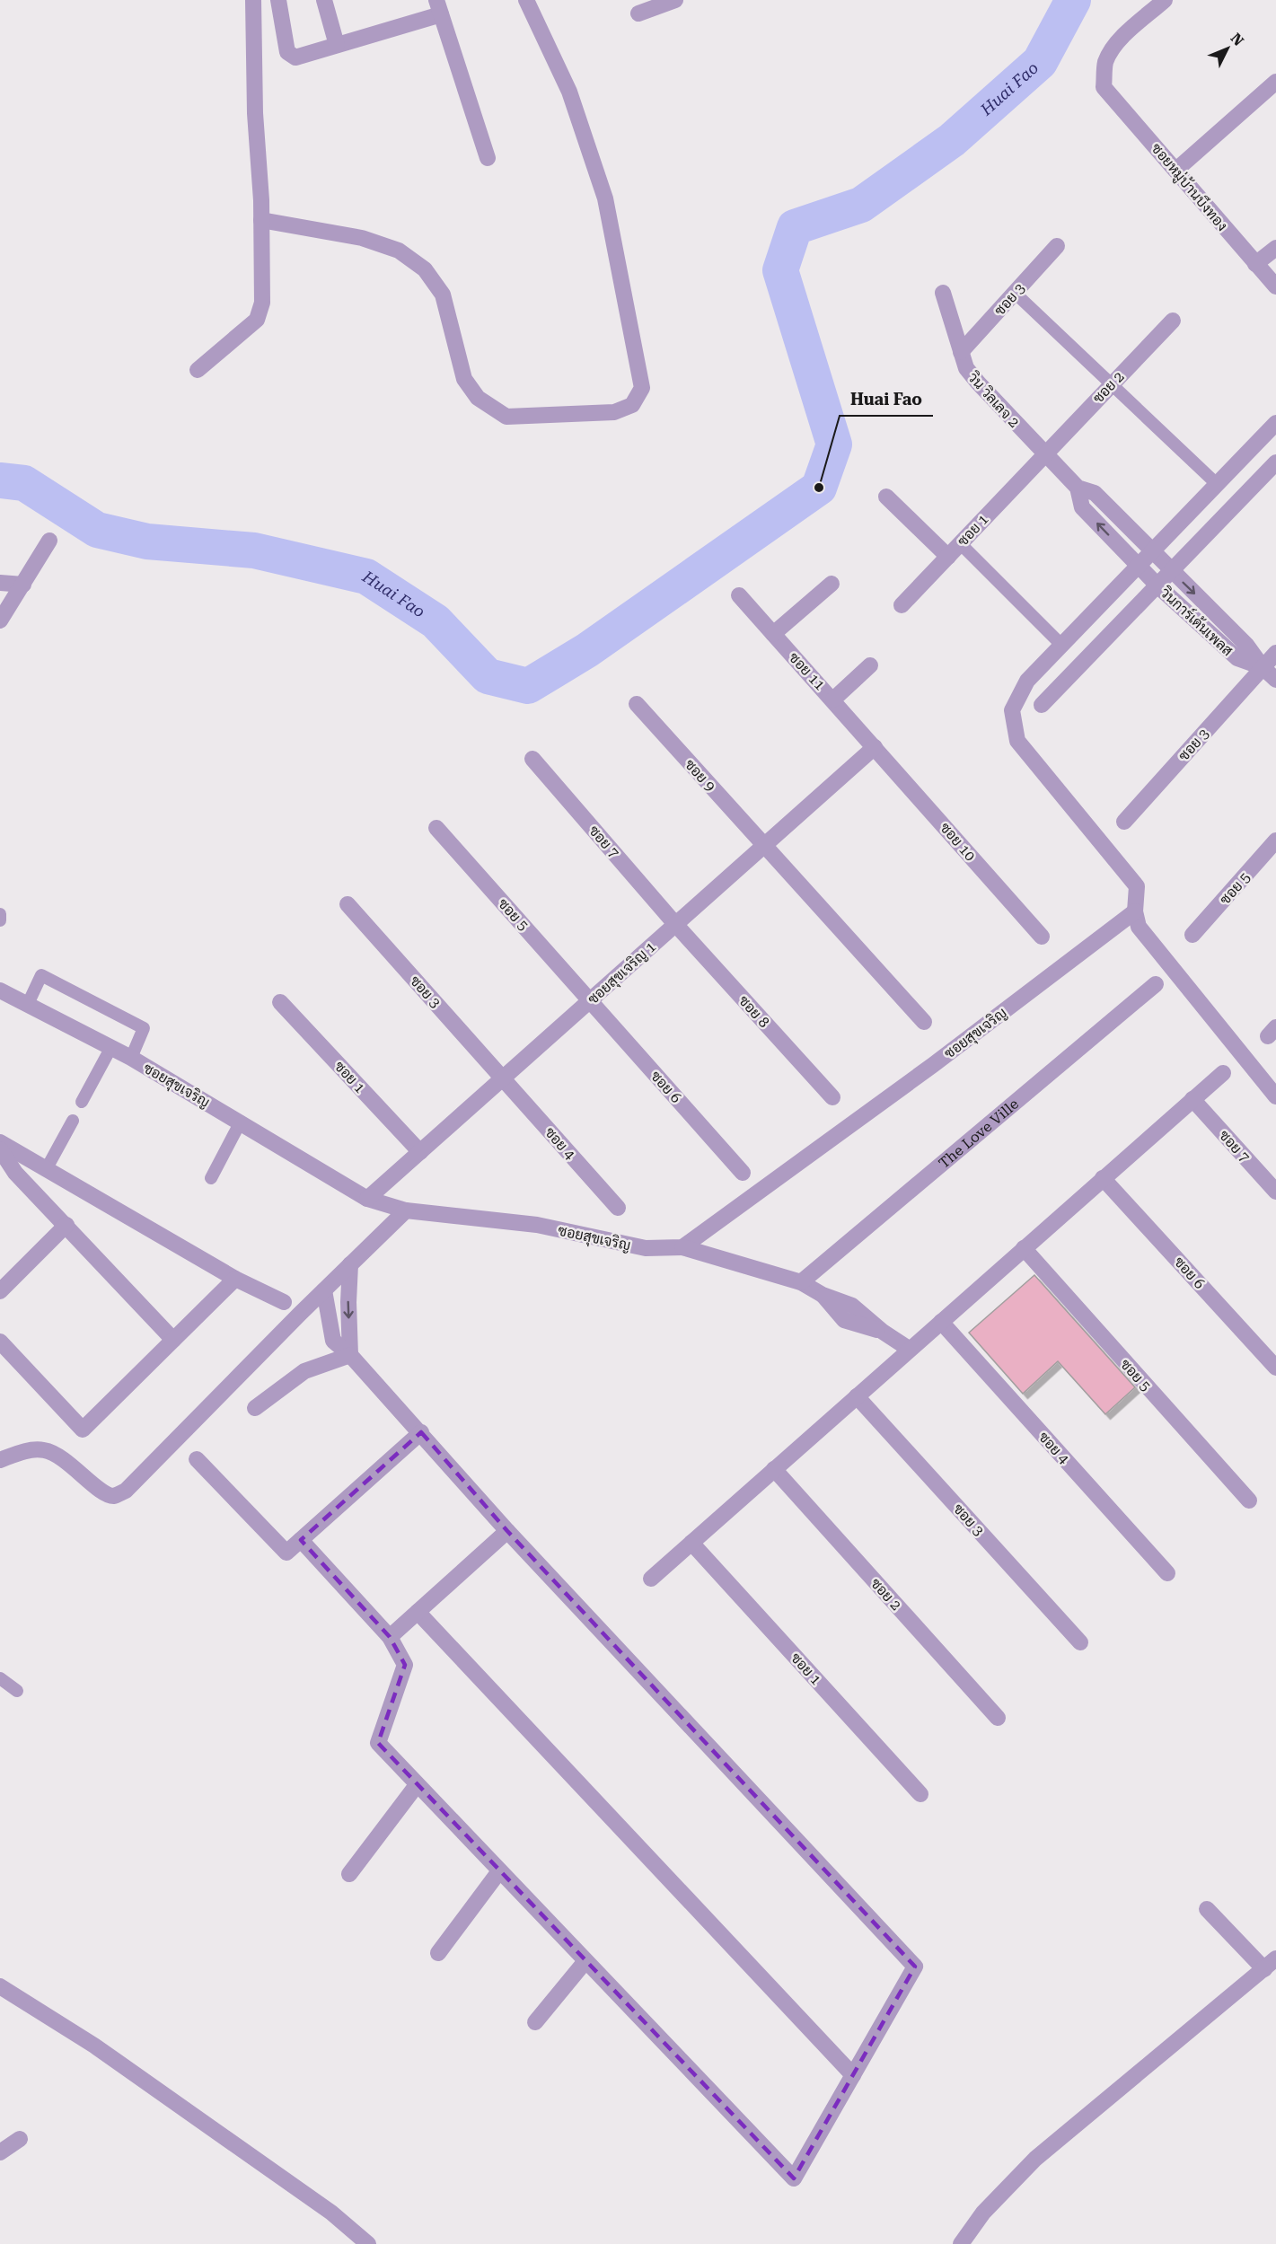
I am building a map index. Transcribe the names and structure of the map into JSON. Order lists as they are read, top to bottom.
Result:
{
  "streets": {
    "street": [
      "ซอยหมู่บ้านบึงทอง",
      "ซอย 3",
      "ซอย 2",
      "วิน วิลเลจ 2",
      "ซอย 1",
      "วินการ์เด้นเพลส",
      "ซอย 11",
      "ซอย 9",
      "ซอย 7",
      "ซอย 10",
      "ซอย 5",
      "ซอยสุขเจริญ 1",
      "ซอย 8",
      "ซอยสุขเจริญ",
      "ซอย 6",
      "The Love Ville",
      "ซอย 4"
    ]
  },
  "crossings": [
    ["ซอย 3", "วิน วิลเลจ 2"],
    ["ซอย 3", "วินการ์เด้นเพลส"],
    ["ซอย 3", "ซอยสุขเจริญ 1"],
    ["ซอย 3", "ซอย 4"],
    ["ซอย 2", "วิน วิลเลจ 2"],
    ["ซอย 2", "ซอย 1"],
    ["วิน วิลเลจ 2", "ซอย 1"],
    ["วิน วิลเลจ 2", "วินการ์เด้นเพลส"],
    ["ซอย 1", "ซอยสุขเจริญ 1"],
    ["ซอย 11", "ซอย 10"],
    ["ซอย 11", "ซอยสุขเจริญ 1"],
    ["ซอย 9", "ซอยสุขเจริญ 1"],
    ["ซอย 7", "ซอยสุขเจริญ 1"],
    ["ซอย 7", "ซอย 8"],
    ["ซอย 10", "ซอยสุขเจริญ 1"],
    ["ซอย 5", "ซอยสุขเจริญ 1"],
    ["ซอย 5", "ซอย 6"],
    ["ซอยสุขเจริญ 1", "ซอย 8"],
    ["ซอยสุขเจริญ 1", "ซอยสุขเจริญ"],
    ["ซอยสุขเจริญ 1", "ซอย 6"],
    ["ซอยสุขเจริญ 1", "ซอย 4"]
  ],
  "water": ["Huai Fao"],
  "places": ["Huai Fao"],
  "north": "top right"
}
